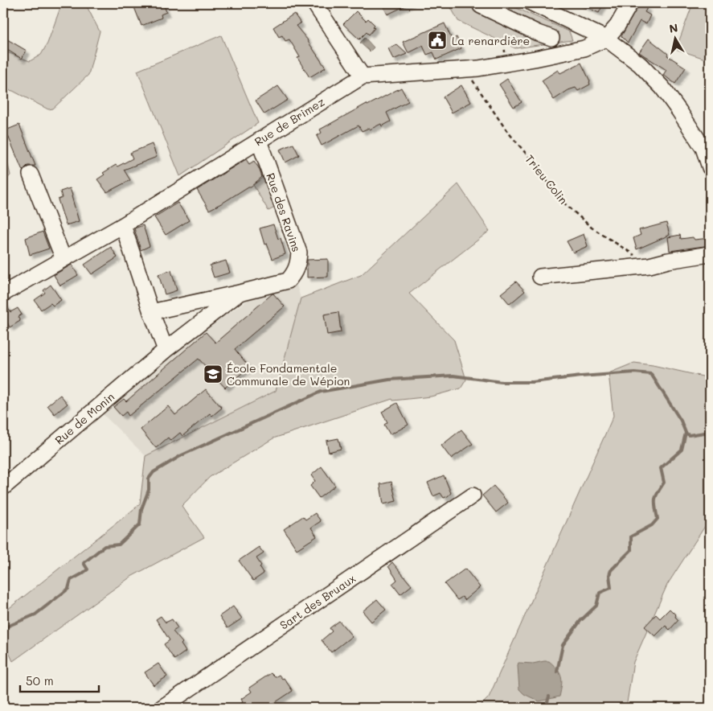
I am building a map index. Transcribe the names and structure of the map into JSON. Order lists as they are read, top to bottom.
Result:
{
  "streets": {
    "street": [
      "Rue de Brimez",
      "Rue des Ravins",
      "Rue de Monin",
      "Sart des Bruaux"
    ],
    "path": ["Trieu Colin"]
  },
  "crossings": [
    ["Rue de Brimez", "Trieu Colin"],
    ["Rue de Brimez", "Rue des Ravins"],
    ["Rue des Ravins", "Rue de Monin"]
  ],
  "places": {
    "public building": ["La renardière"],
    "school or university": ["École Fondamentale Communale de Wépion"]
  },
  "scale_bar": "50 m",
  "north": "top"
}
